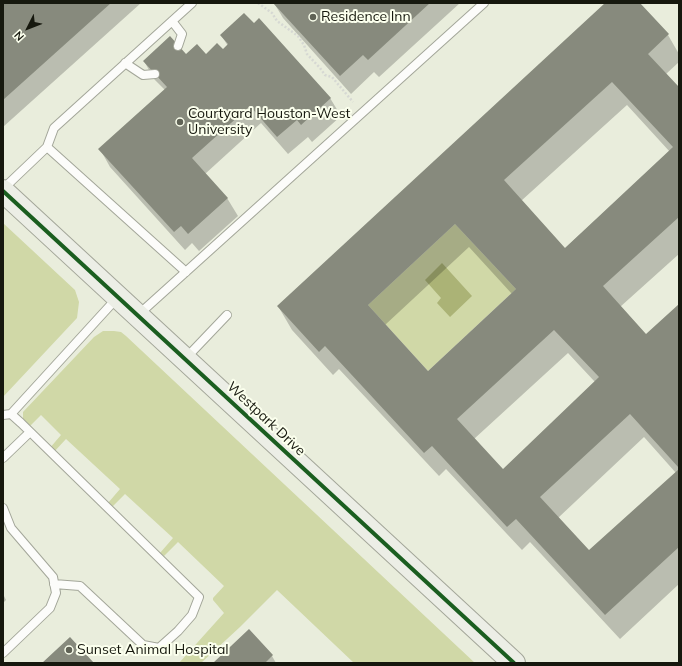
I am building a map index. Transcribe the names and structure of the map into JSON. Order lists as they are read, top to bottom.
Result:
{
  "streets": {
    "main road": ["Westpark Drive"]
  },
  "places": ["Residence Inn", "Courtyard Houston-West University", "Sunset Animal Hospital"],
  "north": "bottom left"
}
